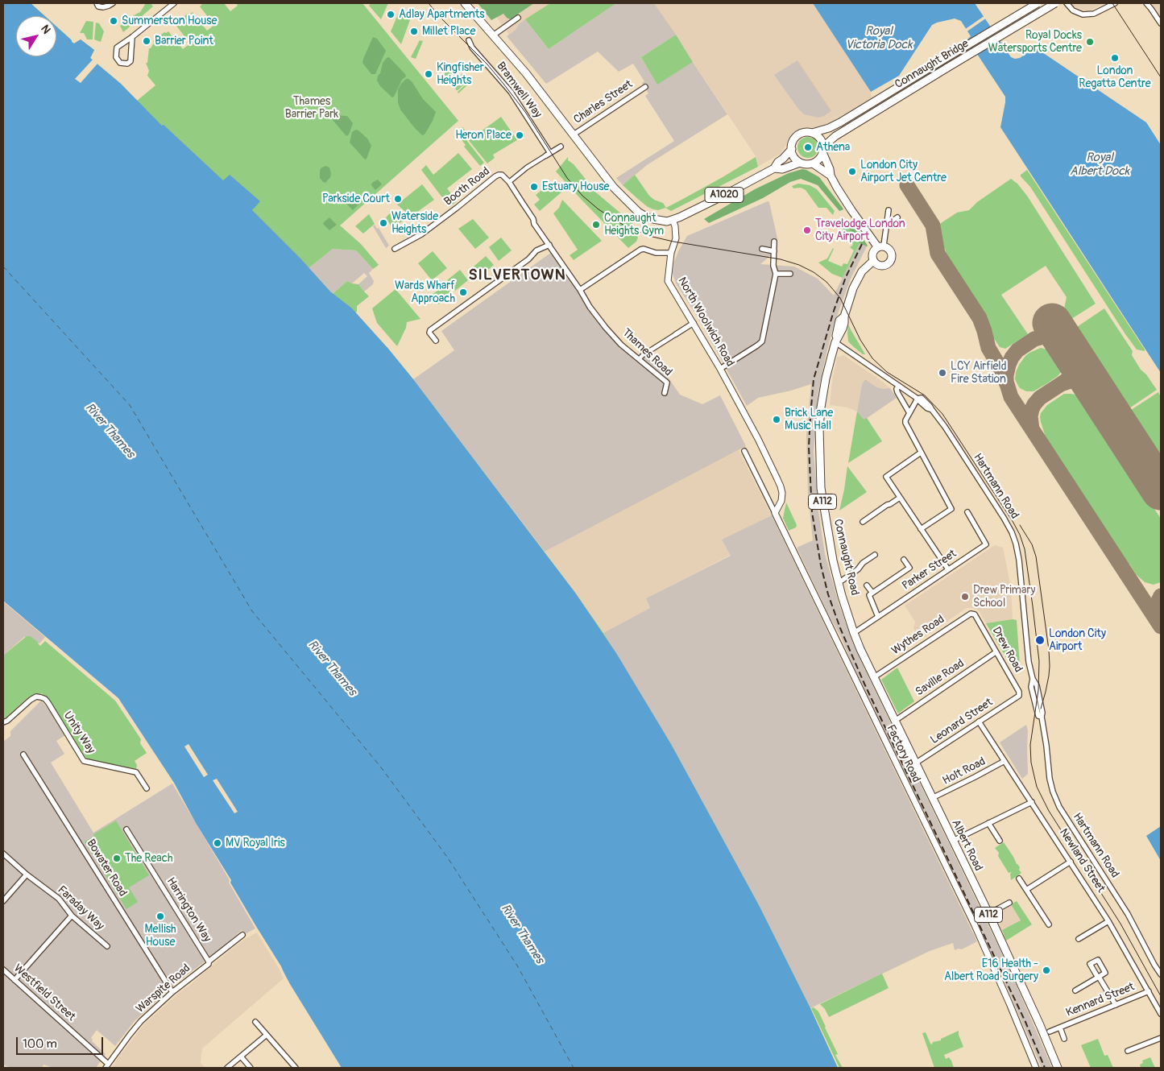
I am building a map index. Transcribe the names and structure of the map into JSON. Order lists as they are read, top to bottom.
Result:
{
  "streets": {
    "main road": [
      "Connaught Bridge",
      "A1020",
      "A112",
      "Connaught Road",
      "Albert Road"
    ],
    "street": [
      "Bramwell Way",
      "Charles Street",
      "Booth Road",
      "North Woolwich Road",
      "Thames Road",
      "Hartmann Road",
      "Parker Street",
      "Wythes Road",
      "Drew Road",
      "Saville Road",
      "Leonard Street",
      "Unity Way",
      "Factory Road",
      "Holt Road",
      "Newland Street",
      "Bowater Road",
      "Faraday Way",
      "Harrington Way",
      "Warspite Road",
      "Westfield Street",
      "Kennard Street"
    ]
  },
  "crossings": [
    ["Connaught Bridge", "A1020"],
    ["Charles Street", "A1020"],
    ["A1020", "North Woolwich Road"],
    ["North Woolwich Road", "Factory Road"],
    ["Hartmann Road", "Connaught Road"],
    ["Connaught Road", "Parker Street"],
    ["Connaught Road", "Albert Road"],
    ["Parker Street", "Albert Road"],
    ["Wythes Road", "Drew Road"],
    ["Wythes Road", "Albert Road"],
    ["Drew Road", "Saville Road"],
    ["Drew Road", "Leonard Street"],
    ["Saville Road", "Albert Road"],
    ["Leonard Street", "Albert Road"],
    ["Leonard Street", "Newland Street"],
    ["Holt Road", "Albert Road"],
    ["Holt Road", "Newland Street"],
    ["Newland Street", "Kennard Street"],
    ["Bowater Road", "Warspite Road"],
    ["Harrington Way", "Warspite Road"],
    ["Warspite Road", "Westfield Street"]
  ],
  "districts": ["SILVERTOWN"],
  "water": ["Royal Victoria Dock", "Royal Albert Dock", "River Thames"],
  "parks": ["Thames Barrier Park"],
  "places": [
    "Adlay Apartments",
    "Summerston House",
    "Millet Place",
    "Barrier Point",
    "Royal Docks Watersports Centre",
    "London Regatta Centre",
    "Kingfisher Heights",
    "Heron Place",
    "Athena",
    "London City Airport Jet Centre",
    "Estuary House",
    "Parkside Court",
    "Waterside Heights",
    "Connaught Heights Gym",
    "Travelodge London City Airport",
    "Wards Wharf Approach",
    "LCY Airfield Fire Station",
    "Brick Lane Music Hall",
    "Drew Primary School",
    "London City Airport",
    "MV Royal Iris",
    "The Reach",
    "Mellish House",
    "E16 Health - Albert Road Surgery"
  ],
  "scale_bar": "100 m",
  "north": "top right"
}
